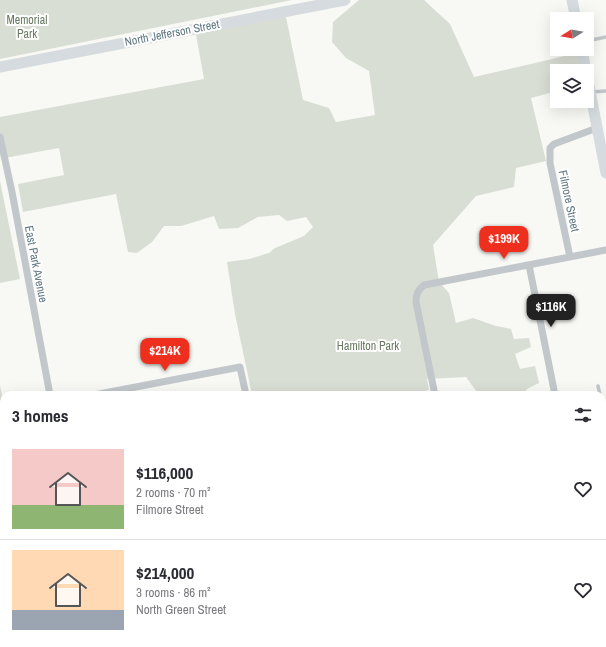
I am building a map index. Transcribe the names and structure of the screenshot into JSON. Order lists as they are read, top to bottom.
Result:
{
  "streets": {
    "street": ["North Jefferson Street", "Filmore Street", "East Park Avenue"]
  },
  "parks": ["Memorial Park", "Hamilton Park"],
  "north": "left",
  "page": {
    "price": ["$199K", "$116K", "$214K"],
    "heading": "3 homes",
    "list": [
      {
        "name": "$116,000",
        "note": "2 rooms · 70 m² · Filmore Street"
      },
      {
        "name": "$214,000",
        "note": "3 rooms · 86 m² · North Green Street"
      }
    ]
  }
}
